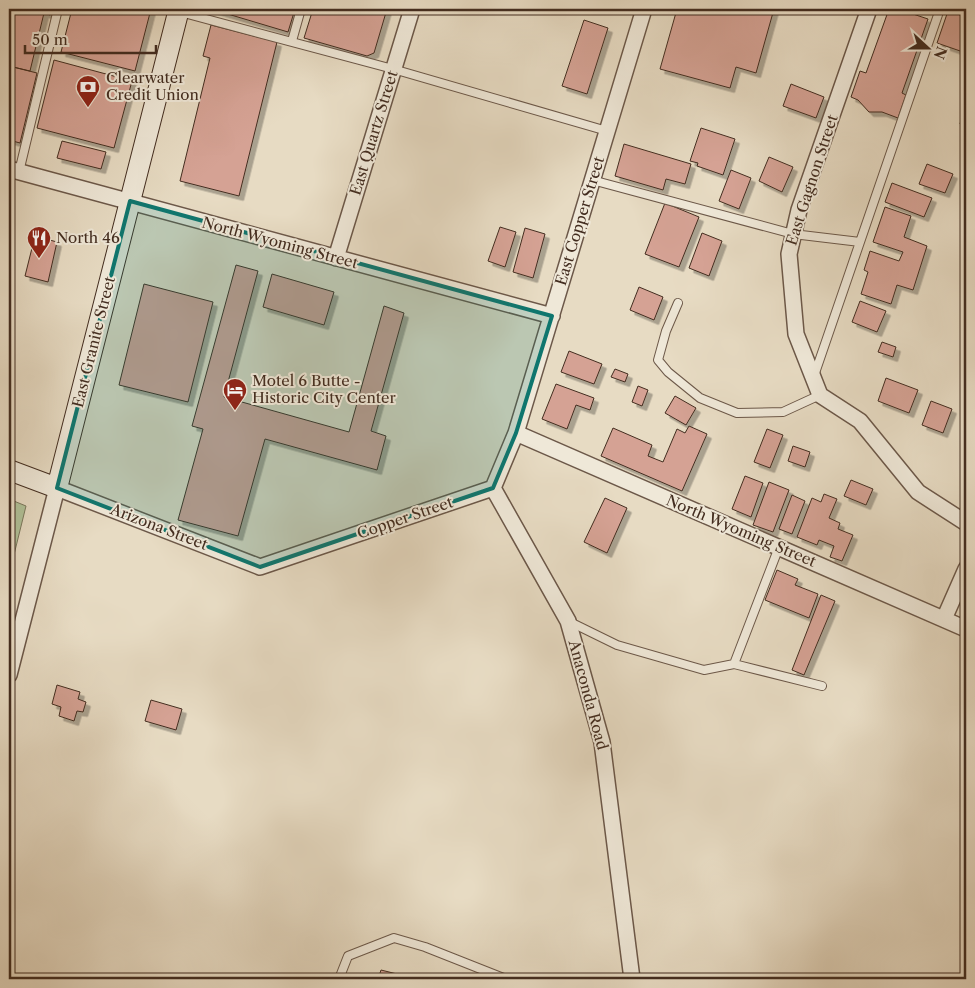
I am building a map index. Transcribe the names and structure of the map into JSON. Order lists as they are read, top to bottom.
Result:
{
  "streets": {
    "street": [
      "East Quartz Street",
      "East Gagnon Street",
      "East Copper Street",
      "North Wyoming Street",
      "East Granite Street",
      "Copper Street",
      "Arizona Street",
      "Anaconda Road"
    ]
  },
  "crossings": [
    ["East Quartz Street", "North Wyoming Street"],
    ["East Copper Street", "North Wyoming Street"],
    ["North Wyoming Street", "East Granite Street"],
    ["East Granite Street", "Arizona Street"],
    ["Copper Street", "Arizona Street"],
    ["Copper Street", "Anaconda Road"]
  ],
  "places": {
    "bank": ["Clearwater Credit Union"],
    "restaurant": ["North 46"],
    "hotel": ["Motel 6 Butte - Historic City Center"]
  },
  "scale_bar": "50 m",
  "north": "right"
}
